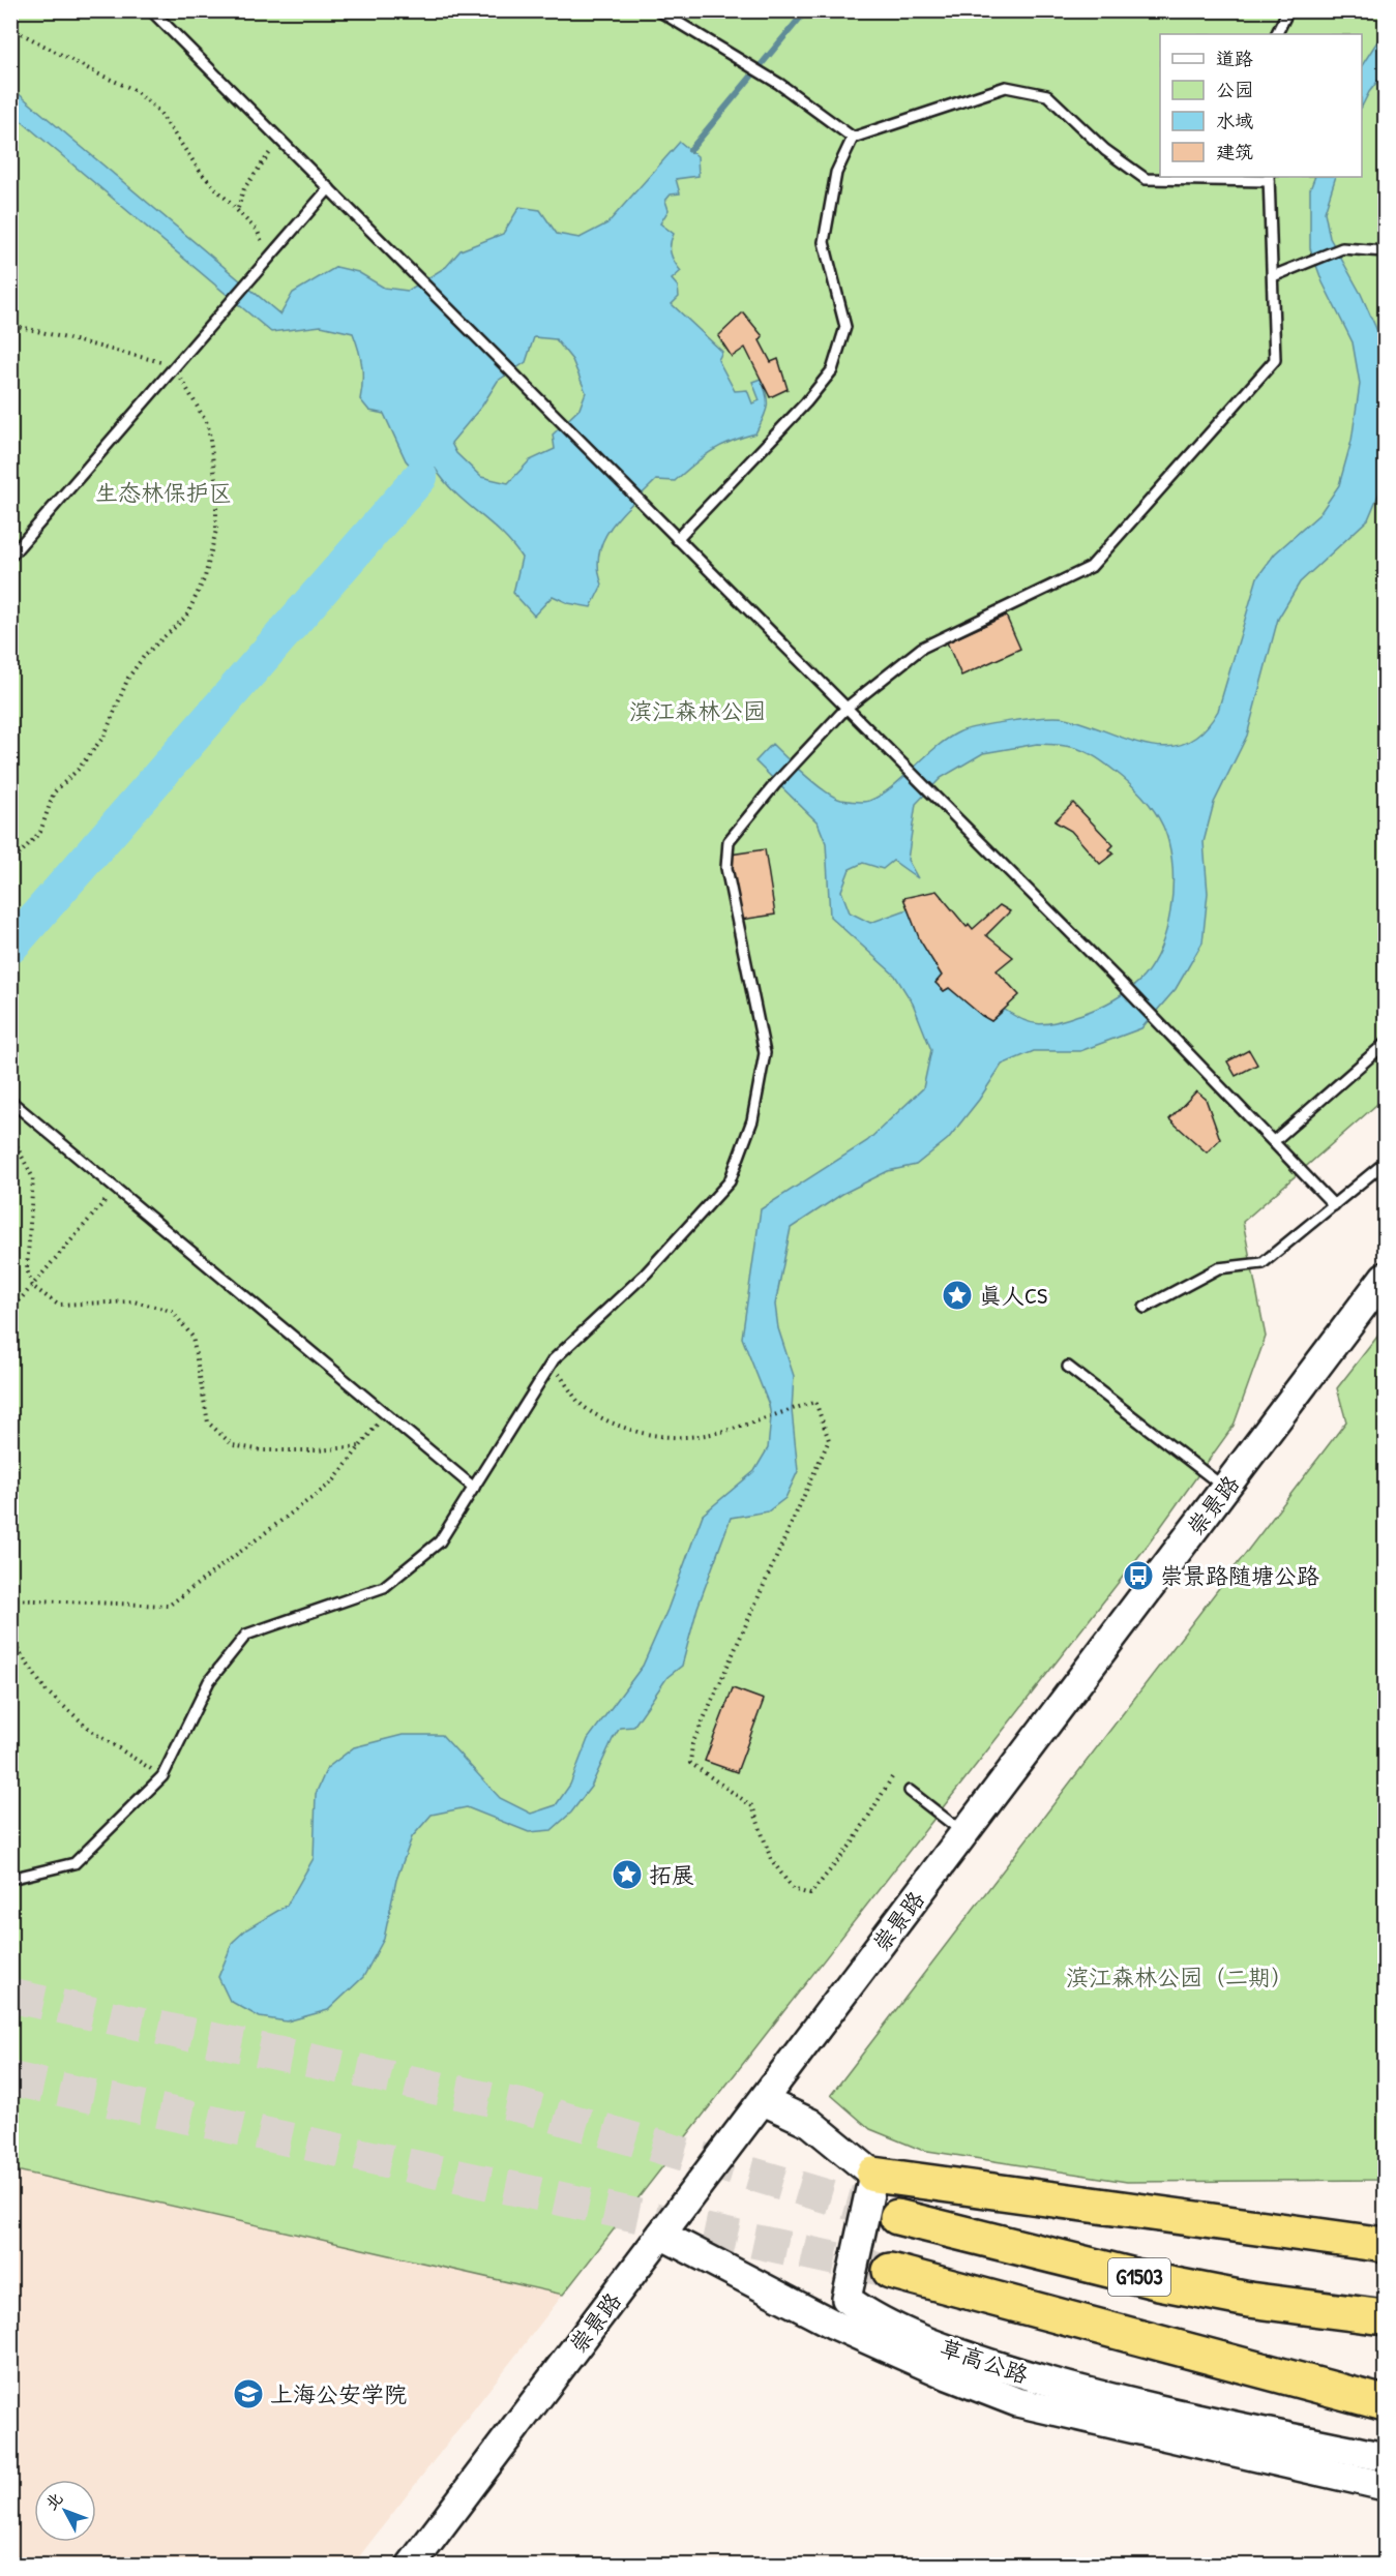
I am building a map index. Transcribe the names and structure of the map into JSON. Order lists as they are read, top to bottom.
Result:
{
  "streets": {
    "highway": ["G1503"],
    "street": ["崇景路", "草高公路"]
  },
  "crossings": [
    ["崇景路", "草高公路"]
  ],
  "parks": ["生态林保护区", "滨江森林公园", "滨江森林公园（二期）"],
  "places": {
    "place": ["真人CS", "拓展"],
    "bus stop": ["崇景路随塘公路"],
    "school or university": ["上海公安学院"]
  },
  "legend": [
    "道路",
    "公园",
    "水域",
    "建筑"
  ],
  "north": "top left"
}
